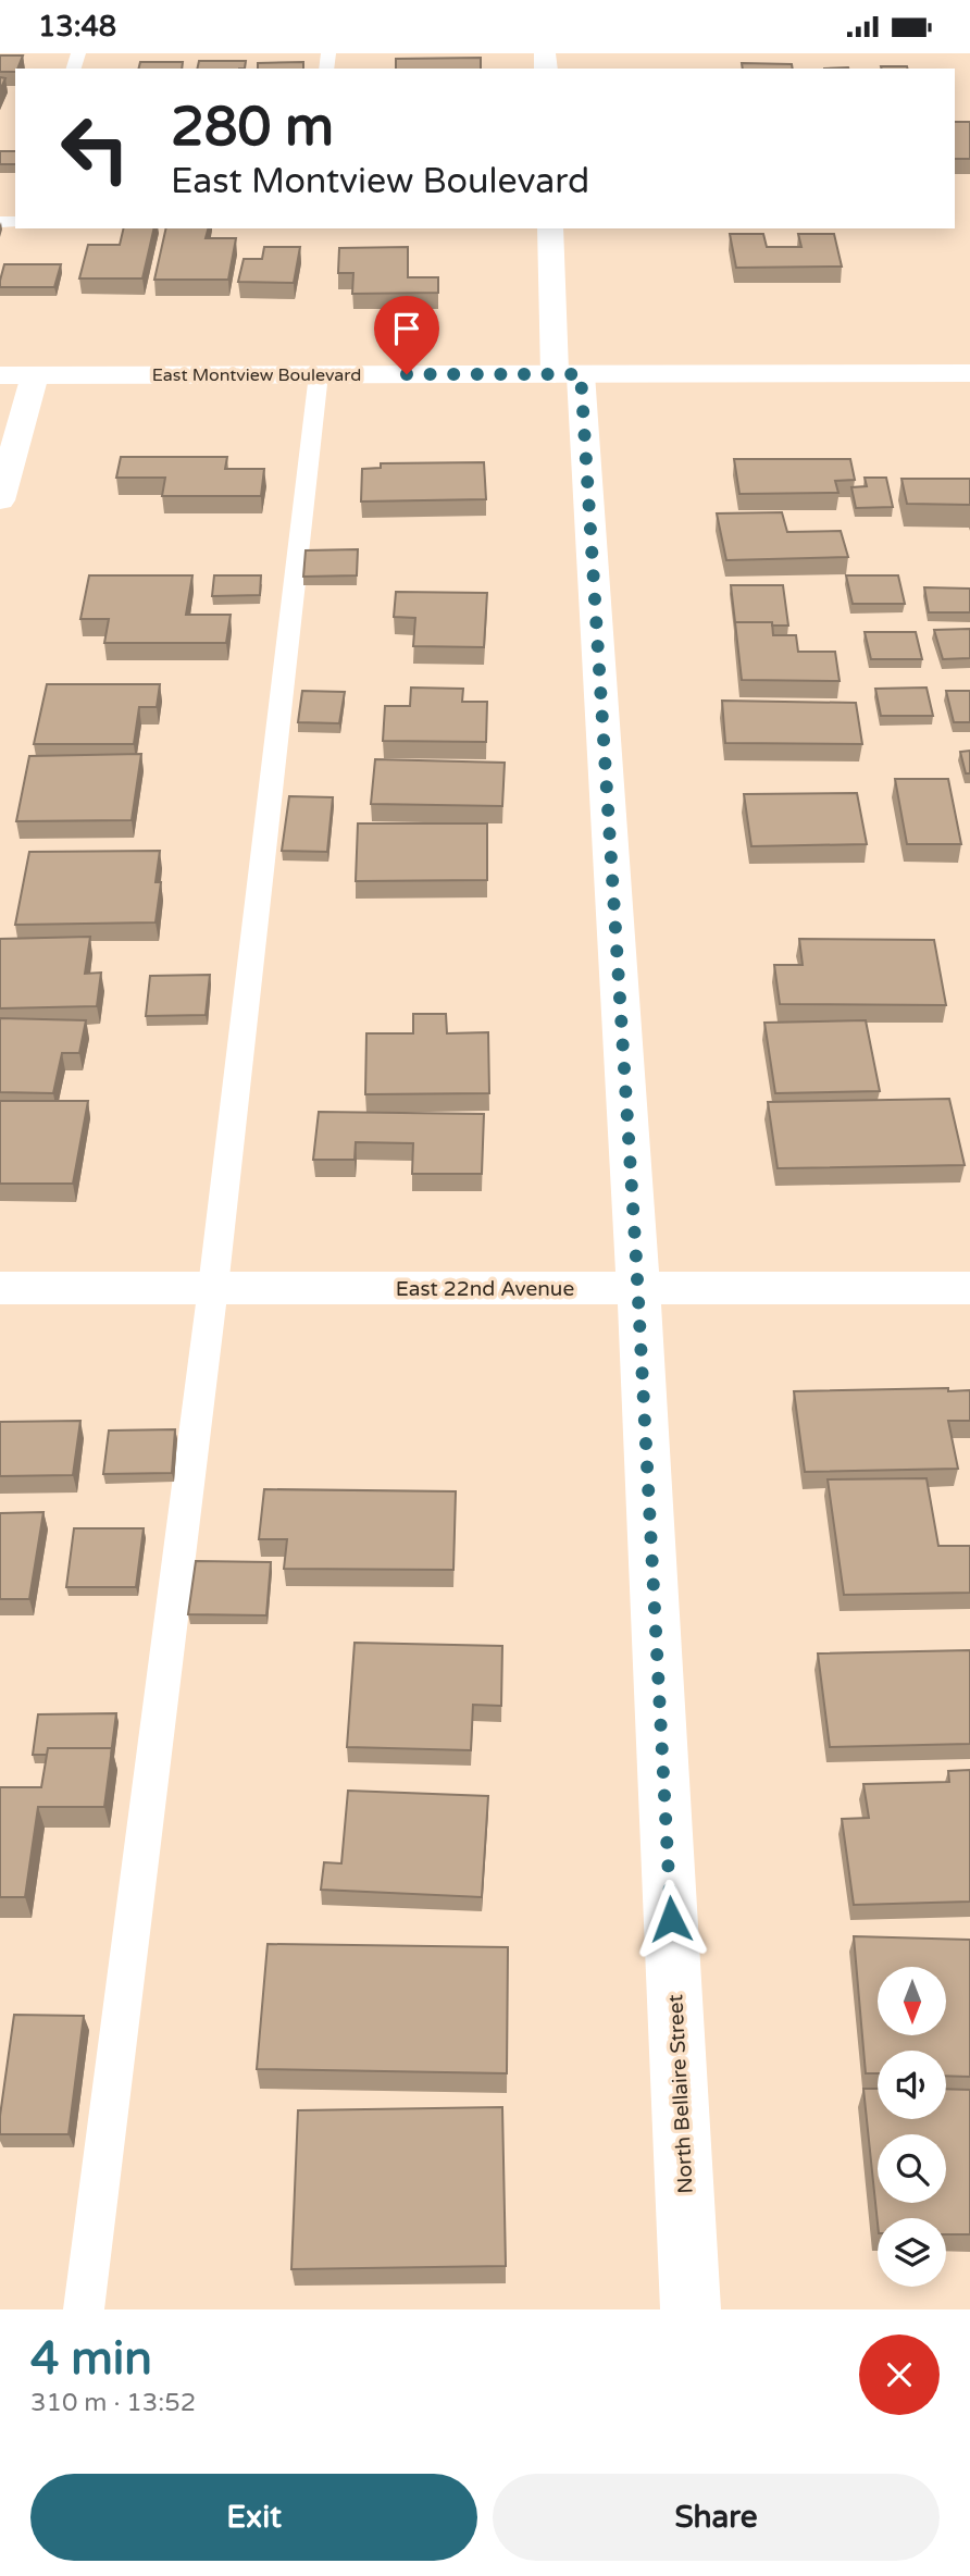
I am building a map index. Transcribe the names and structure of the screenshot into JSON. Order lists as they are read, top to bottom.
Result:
{
  "streets": {
    "street": ["East Montview Boulevard", "East 22nd Avenue", "North Bellaire Street"]
  },
  "crossings": [
    ["East Montview Boulevard", "North Bellaire Street"],
    ["East 22nd Avenue", "North Bellaire Street"]
  ],
  "north": "bottom",
  "page": {
    "status": "13:48",
    "turn": ["280 m", "East Montview Boulevard"],
    "heading": ["4 min", "310 m · 13:52"],
    "buttons": ["Exit", "Share"]
  }
}
